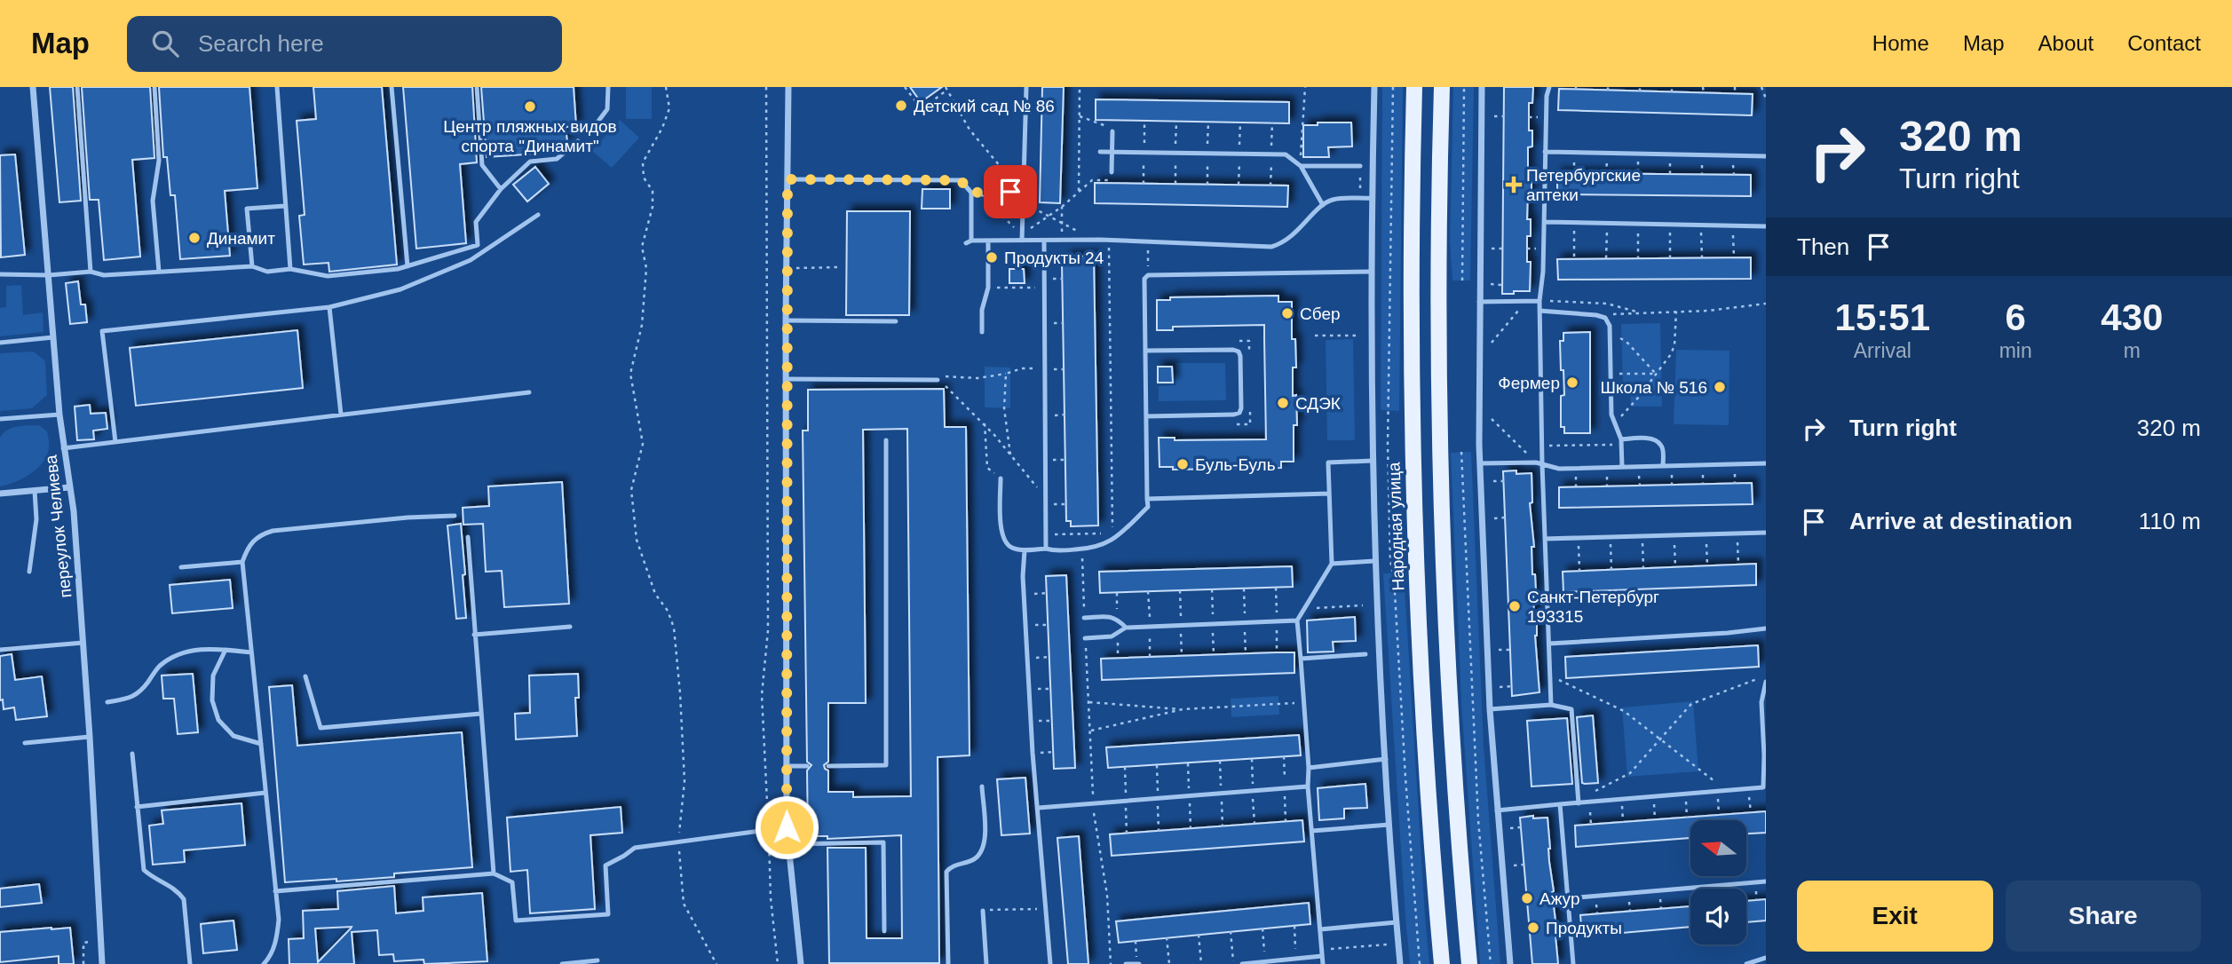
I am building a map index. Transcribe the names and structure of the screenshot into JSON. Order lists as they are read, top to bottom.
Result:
{
  "streets": {
    "main road": ["Народная улица"],
    "street": ["переулок Челиева"]
  },
  "places": {
    "other": [
      "Детский сад № 86",
      "Центр пляжных видов спорта \"Динамит\"",
      "Динамит",
      "Продукты 24",
      "Сбер",
      "Фермер",
      "Школа № 516",
      "СДЭК",
      "Буль-Буль",
      "Санкт-Петербург 193315",
      "Ажур",
      "Продукты"
    ],
    "health": ["Петербургские аптеки"]
  },
  "north": "left",
  "page": {
    "header": "Map",
    "search": "Search here",
    "nav": [
      "Home",
      "Map",
      "About",
      "Contact"
    ],
    "turn": ["320 m", "Turn right"],
    "then": "Then",
    "eta": [
      "15:51",
      "Arrival",
      "6",
      "min",
      "430",
      "m"
    ],
    "list": [
      {
        "name": "Turn right",
        "value": "320 m"
      },
      {
        "name": "Arrive at destination",
        "value": "110 m"
      }
    ],
    "buttons": ["Exit", "Share"]
  }
}
